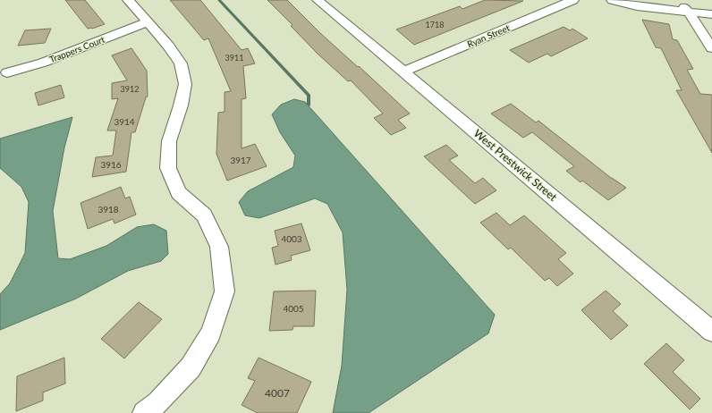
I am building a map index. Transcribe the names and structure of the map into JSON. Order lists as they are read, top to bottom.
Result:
{
  "streets": {
    "street": ["Ryan Street", "Trappers Court", "West Prestwick Street"]
  },
  "crossings": [
    ["Ryan Street", "West Prestwick Street"]
  ],
  "house_numbers": [
    "1718",
    "3911",
    "3912",
    "3914",
    "3917",
    "3916",
    "3918",
    "4003",
    "4005",
    "4007"
  ]
}
